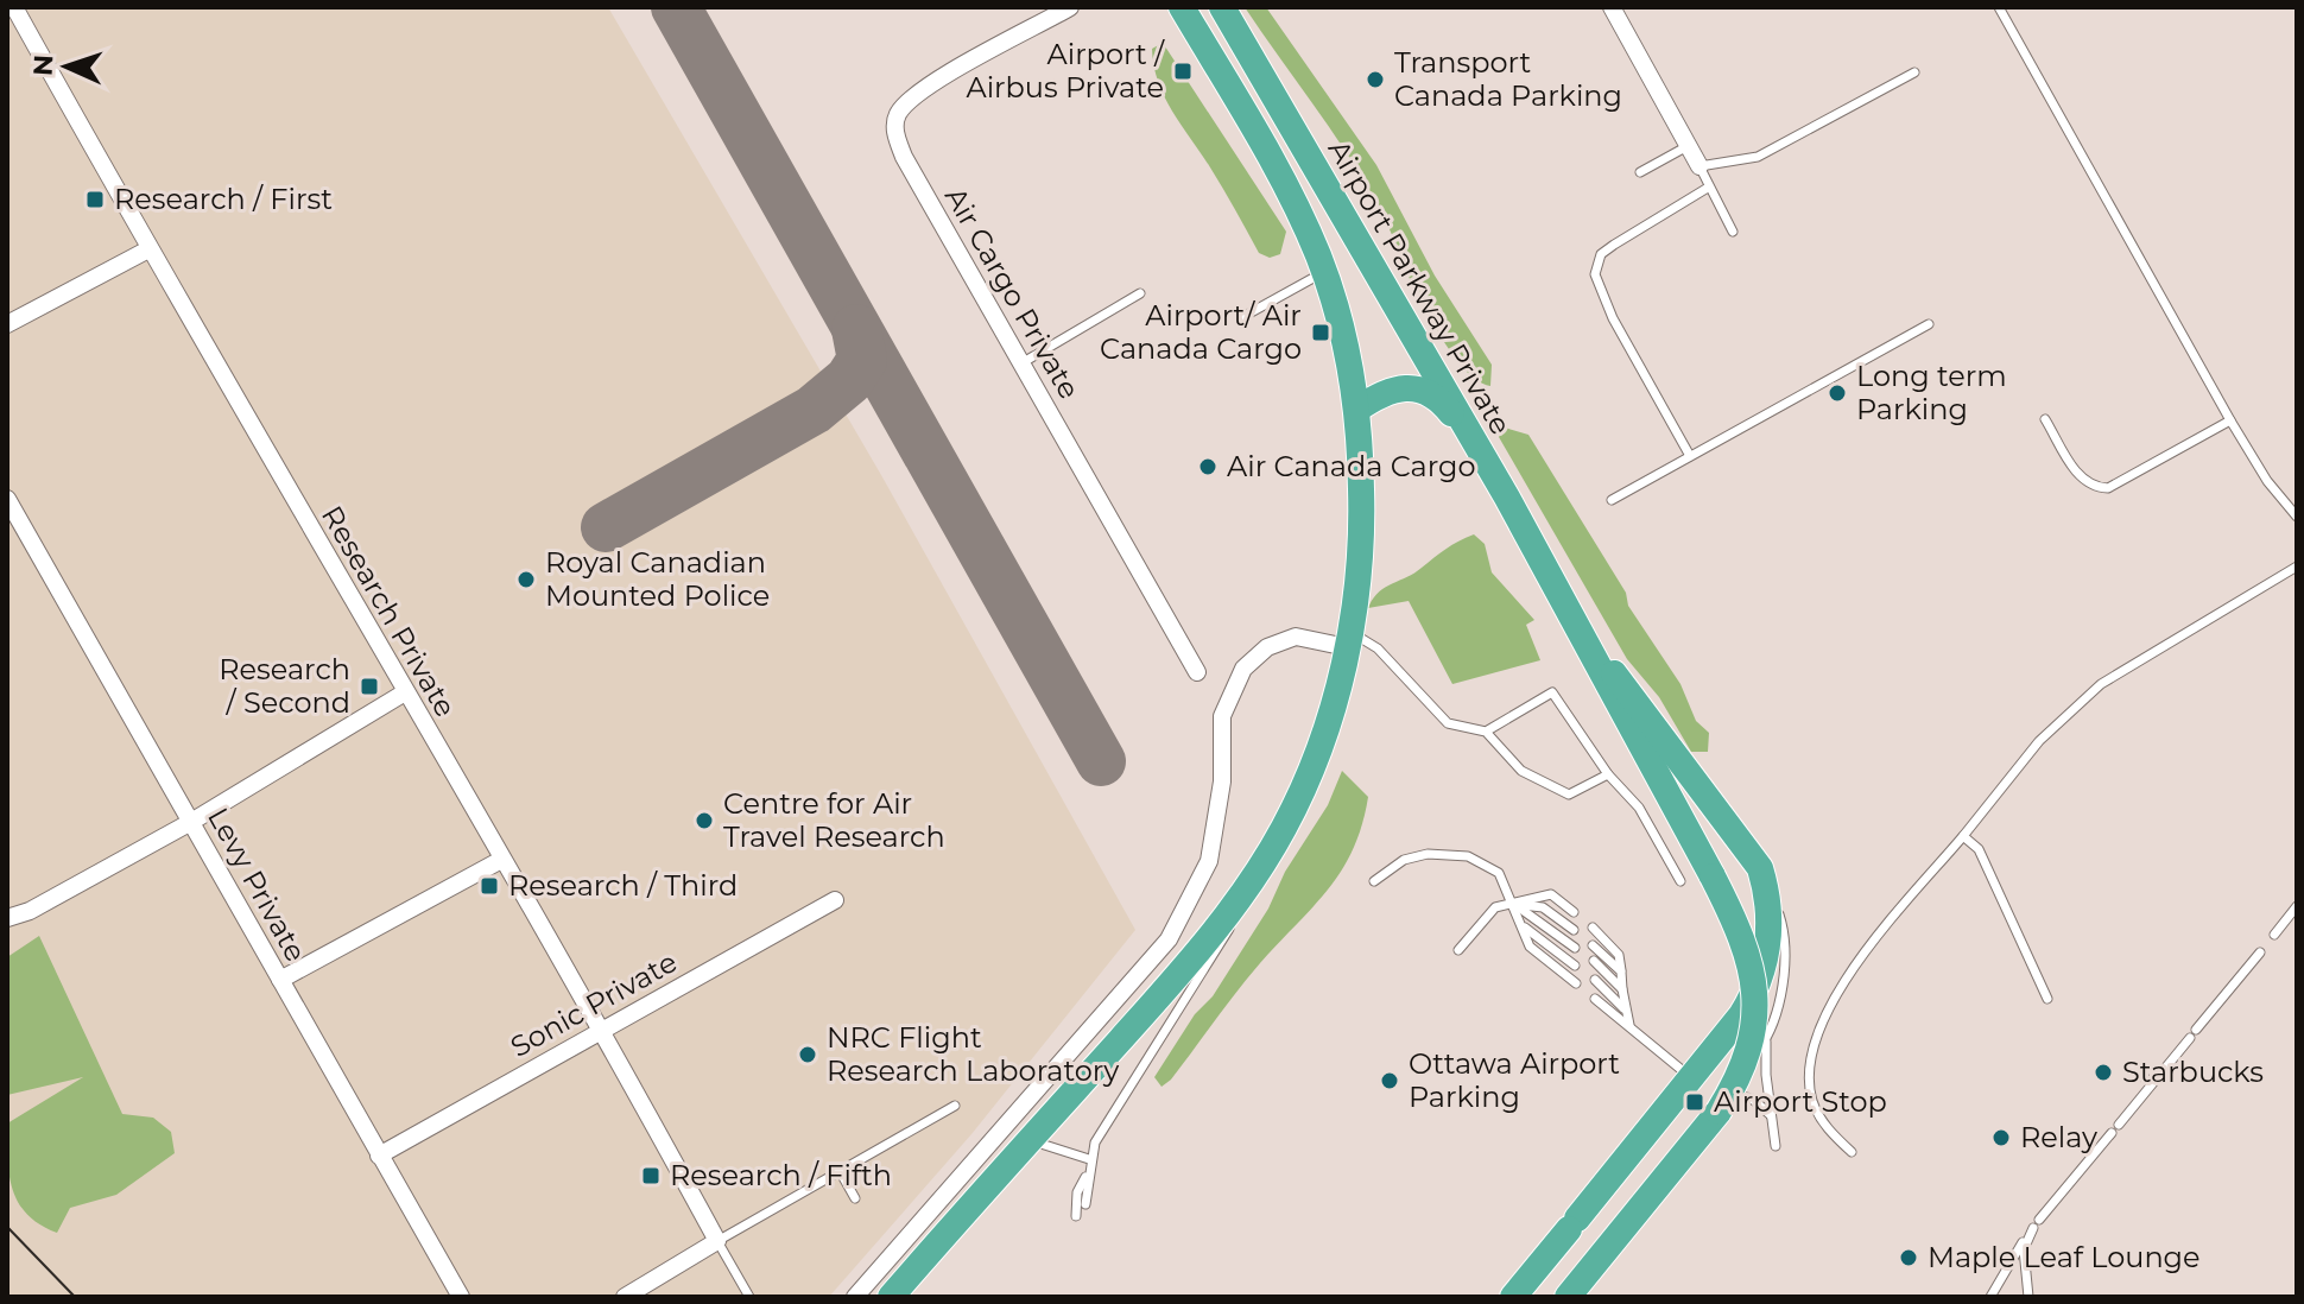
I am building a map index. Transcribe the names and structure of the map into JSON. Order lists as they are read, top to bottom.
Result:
{
  "streets": {
    "highway": ["Airport Parkway Private"],
    "street": [
      "Air Cargo Private",
      "Research Private",
      "Levy Private",
      "Sonic Private"
    ]
  },
  "crossings": [
    ["Research Private", "Sonic Private"],
    ["Levy Private", "Sonic Private"]
  ],
  "places": {
    "transit": [
      "Airport / Airbus Private",
      "Research / First",
      "Airport/ Air Canada Cargo",
      "Research / Second",
      "Research / Third",
      "Airport Stop",
      "Research / Fifth"
    ],
    "other": [
      "Transport Canada Parking",
      "Long term Parking",
      "Air Canada Cargo",
      "Royal Canadian Mounted Police",
      "Centre for Air Travel Research",
      "NRC Flight Research Laboratory",
      "Starbucks",
      "Ottawa Airport Parking",
      "Relay",
      "Maple Leaf Lounge"
    ]
  },
  "north": "left"
}
